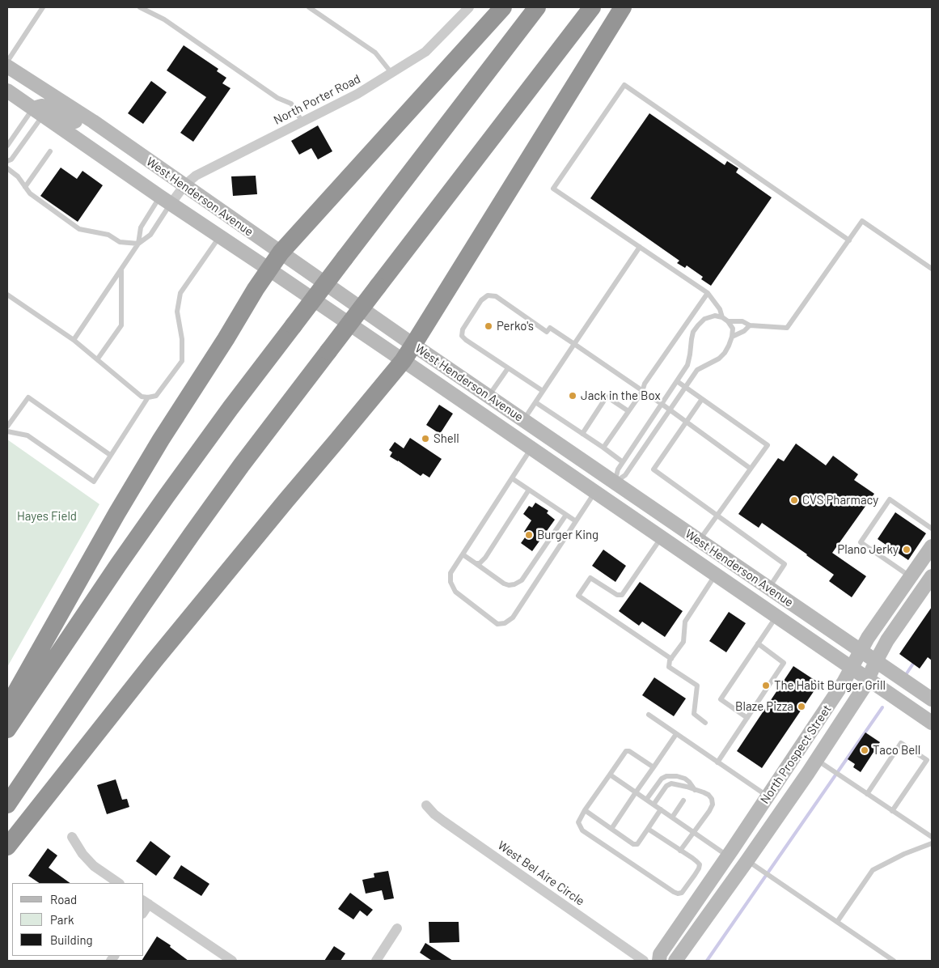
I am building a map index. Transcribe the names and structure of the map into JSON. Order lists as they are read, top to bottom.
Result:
{
  "streets": {
    "main road": ["West Henderson Avenue", "North Prospect Street"],
    "street": ["North Porter Road", "West Bel Aire Circle"]
  },
  "crossings": [
    ["North Porter Road", "West Henderson Avenue"],
    ["West Henderson Avenue", "North Prospect Street"]
  ],
  "parks": ["Hayes Field"],
  "places": [
    "Perko's",
    "Jack in the Box",
    "Shell",
    "CVS Pharmacy",
    "Burger King",
    "Plano Jerky",
    "The Habit Burger Grill",
    "Blaze Pizza",
    "Taco Bell"
  ],
  "legend": ["Road", "Park", "Building"]
}
